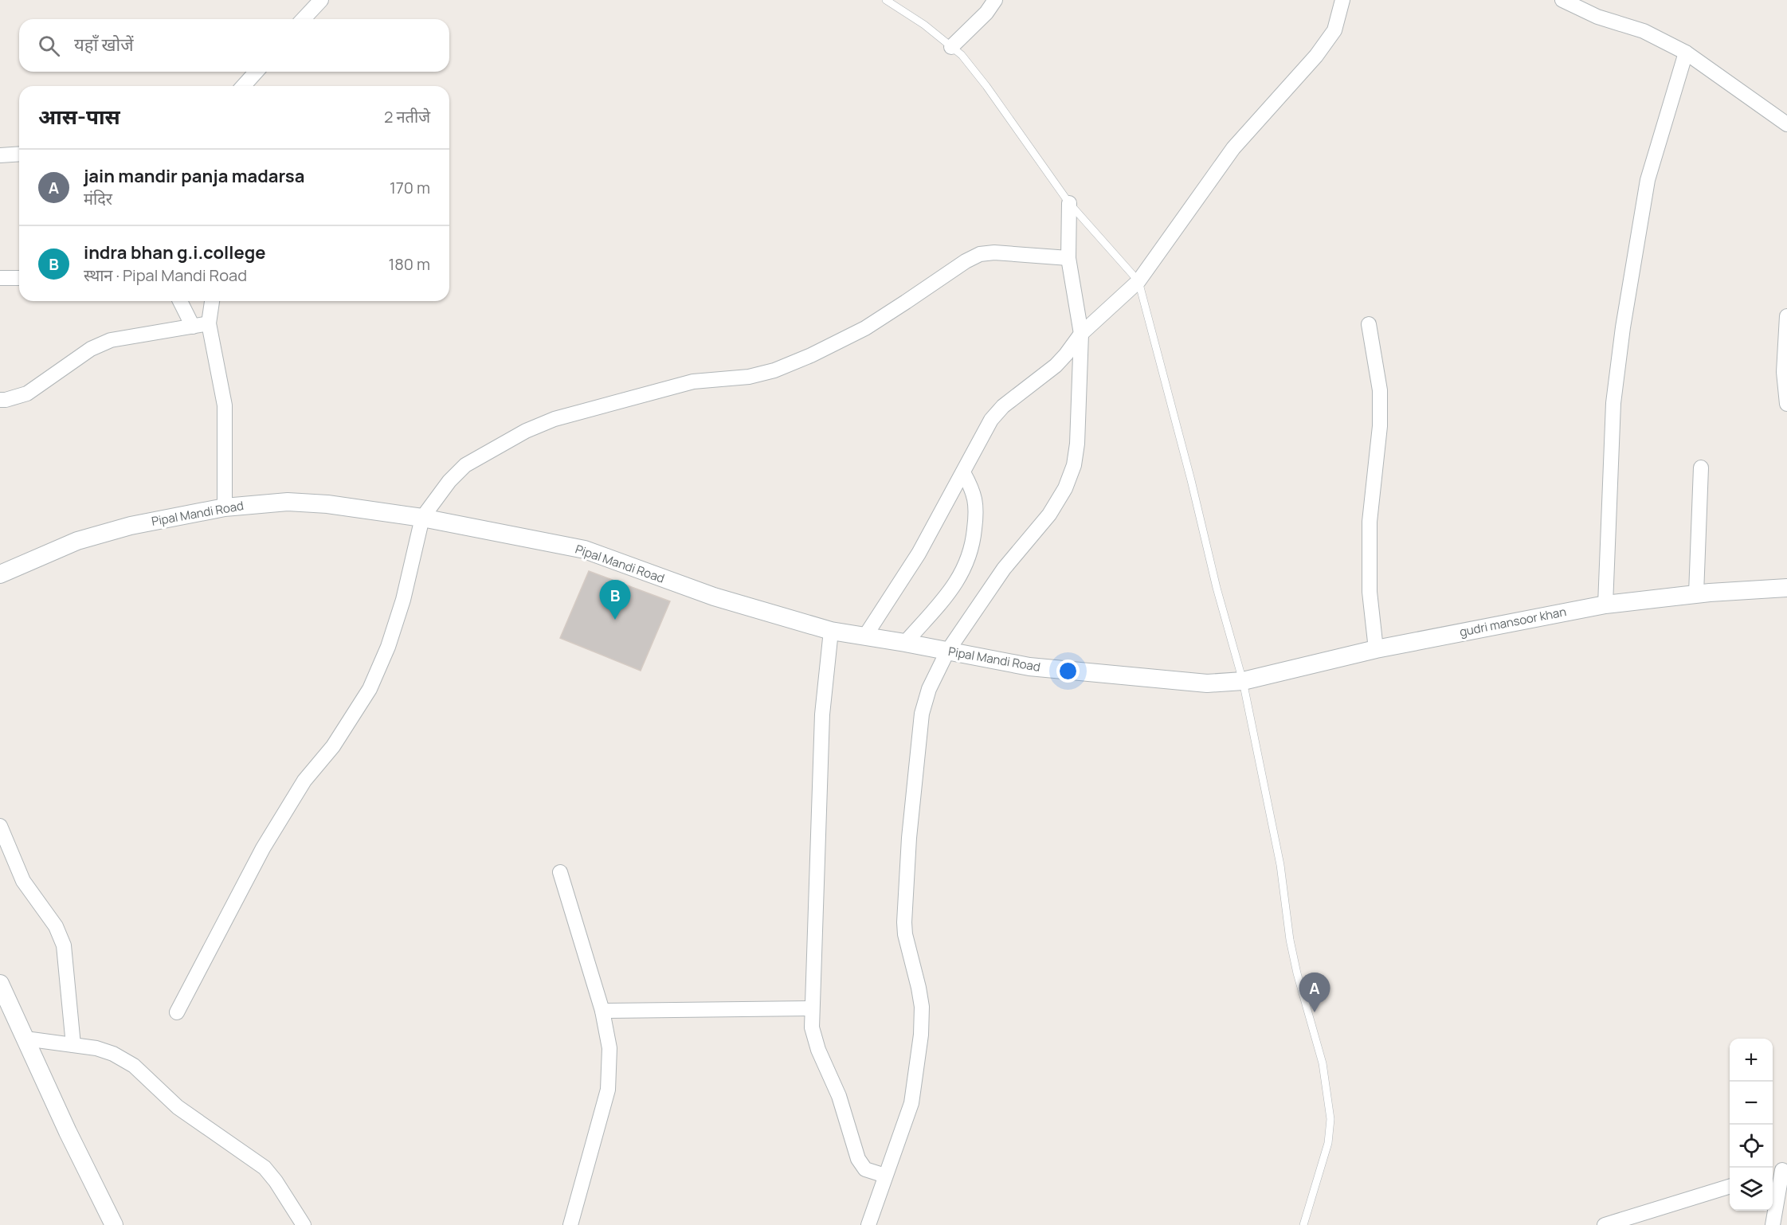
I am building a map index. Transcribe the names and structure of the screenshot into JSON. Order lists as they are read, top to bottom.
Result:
{
  "streets": {
    "street": ["Pipal Mandi Road", "gudri mansoor khan"]
  },
  "crossings": [
    ["Pipal Mandi Road", "gudri mansoor khan"]
  ],
  "page": {
    "search": "यहाँ खोजें",
    "heading": ["आस-पास", "2 नतीजे"],
    "list": [
      {
        "mark": "A",
        "name": "jain mandir panja madarsa",
        "note": "मंदिर",
        "value": "170 m"
      },
      {
        "mark": "B",
        "name": "indra bhan g.i.college",
        "note": "स्थान · Pipal Mandi Road",
        "value": "180 m"
      }
    ],
    "pins": ["B", "A"],
    "map_buttons": ["+", "−"]
  }
}
